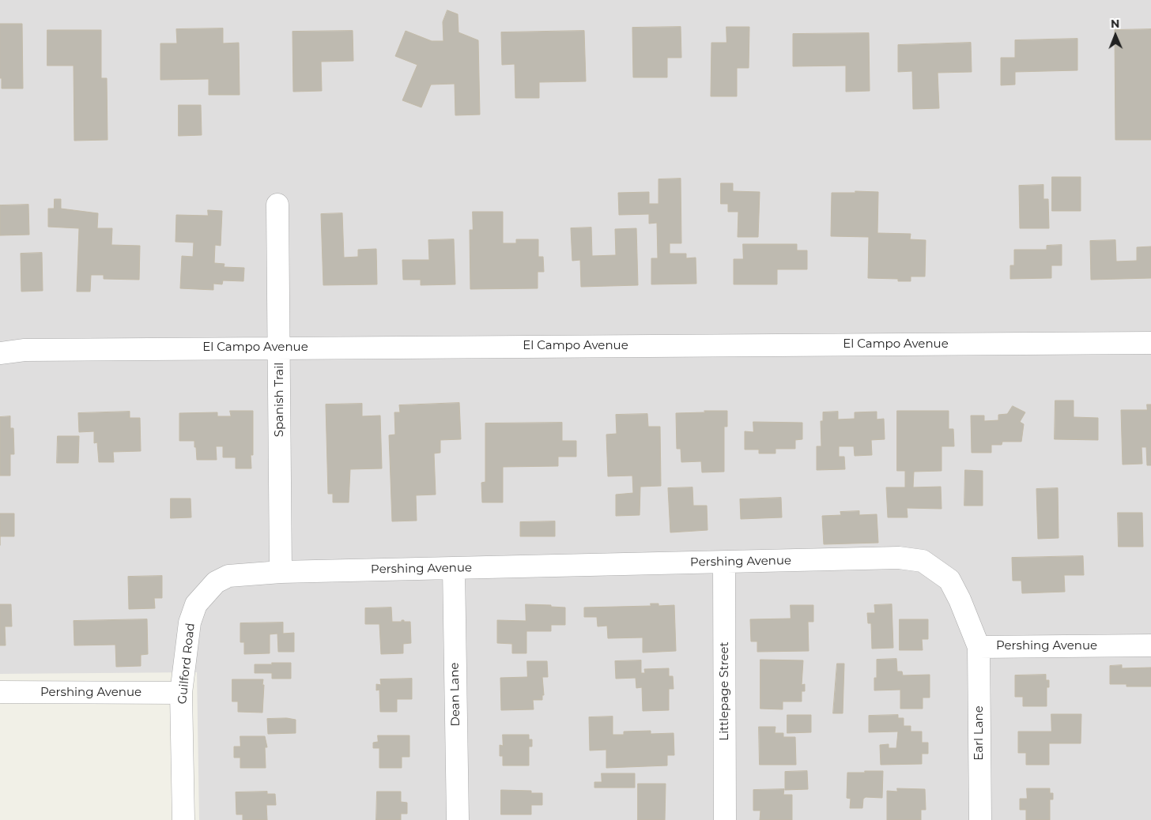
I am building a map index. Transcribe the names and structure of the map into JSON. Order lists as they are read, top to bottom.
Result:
{
  "streets": {
    "street": [
      "El Campo Avenue",
      "Spanish Trail",
      "Pershing Avenue",
      "Guilford Road",
      "Littlepage Street",
      "Dean Lane",
      "Earl Lane"
    ]
  },
  "crossings": [
    ["El Campo Avenue", "Spanish Trail"],
    ["Spanish Trail", "Pershing Avenue"],
    ["Spanish Trail", "Guilford Road"],
    ["Pershing Avenue", "Guilford Road"],
    ["Pershing Avenue", "Littlepage Street"],
    ["Pershing Avenue", "Dean Lane"],
    ["Pershing Avenue", "Earl Lane"]
  ],
  "north": "top"
}
